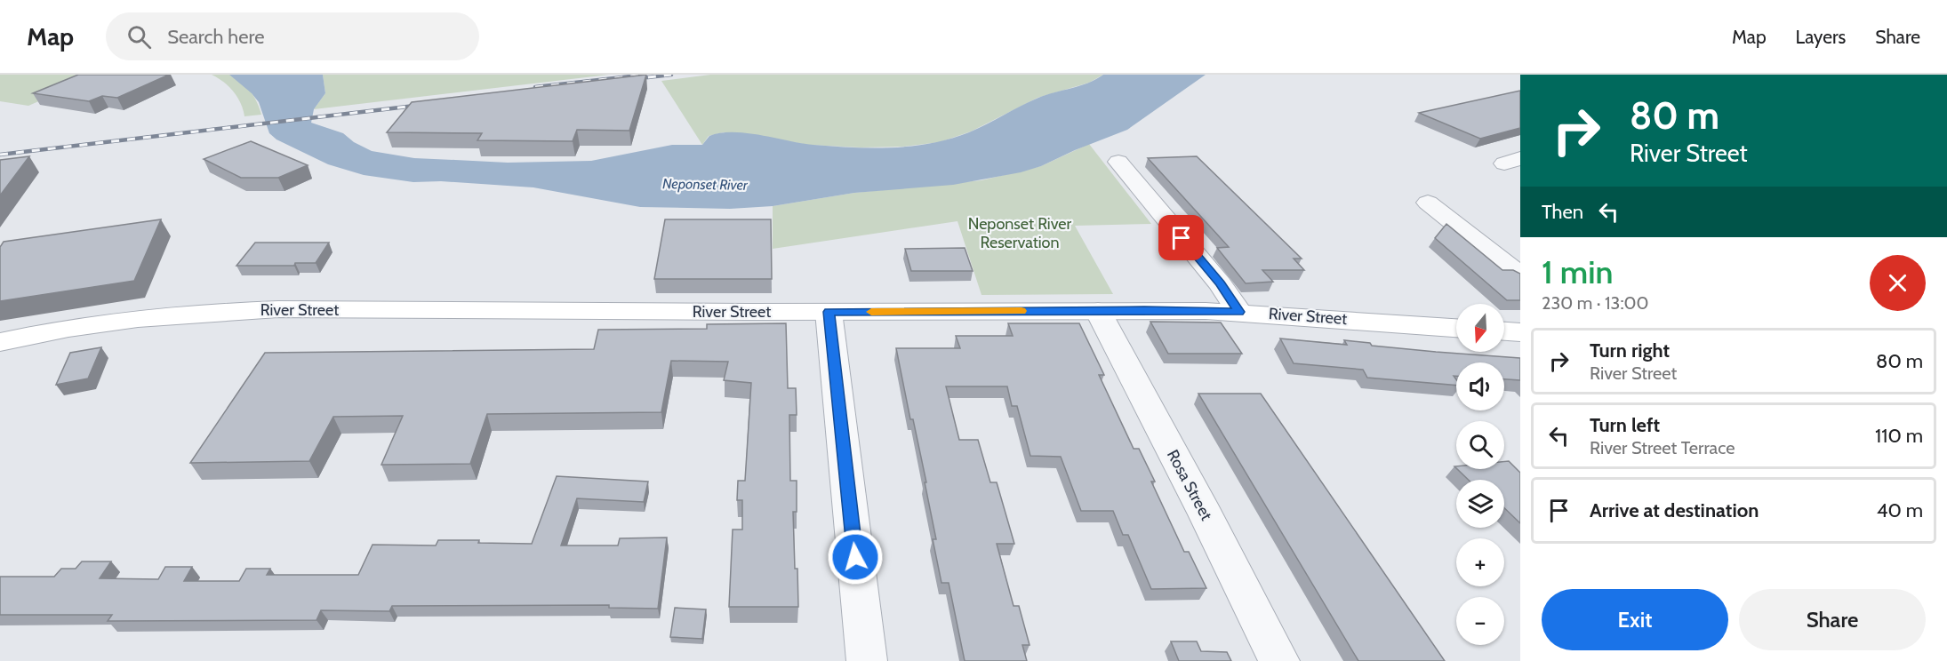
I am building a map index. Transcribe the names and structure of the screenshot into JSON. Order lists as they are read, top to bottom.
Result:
{
  "streets": {
    "main road": ["River Street"],
    "street": ["Rosa Street"]
  },
  "crossings": [
    ["River Street", "Rosa Street"]
  ],
  "water": ["Neponset River"],
  "parks": ["Neponset River Reservation"],
  "north": "bottom",
  "page": {
    "header": "Map",
    "search": "Search here",
    "nav": ["Map", "Layers", "Share"],
    "turn": ["80 m", "River Street"],
    "then": "Then",
    "heading": ["1 min", "230 m · 13:00"],
    "map_buttons": ["+", "−"],
    "list": [
      {
        "name": "Turn right",
        "note": "River Street",
        "value": "80 m"
      },
      {
        "name": "Turn left",
        "note": "River Street Terrace",
        "value": "110 m"
      },
      {
        "name": "Arrive at destination",
        "value": "40 m"
      }
    ],
    "buttons": ["Exit", "Share"]
  }
}
